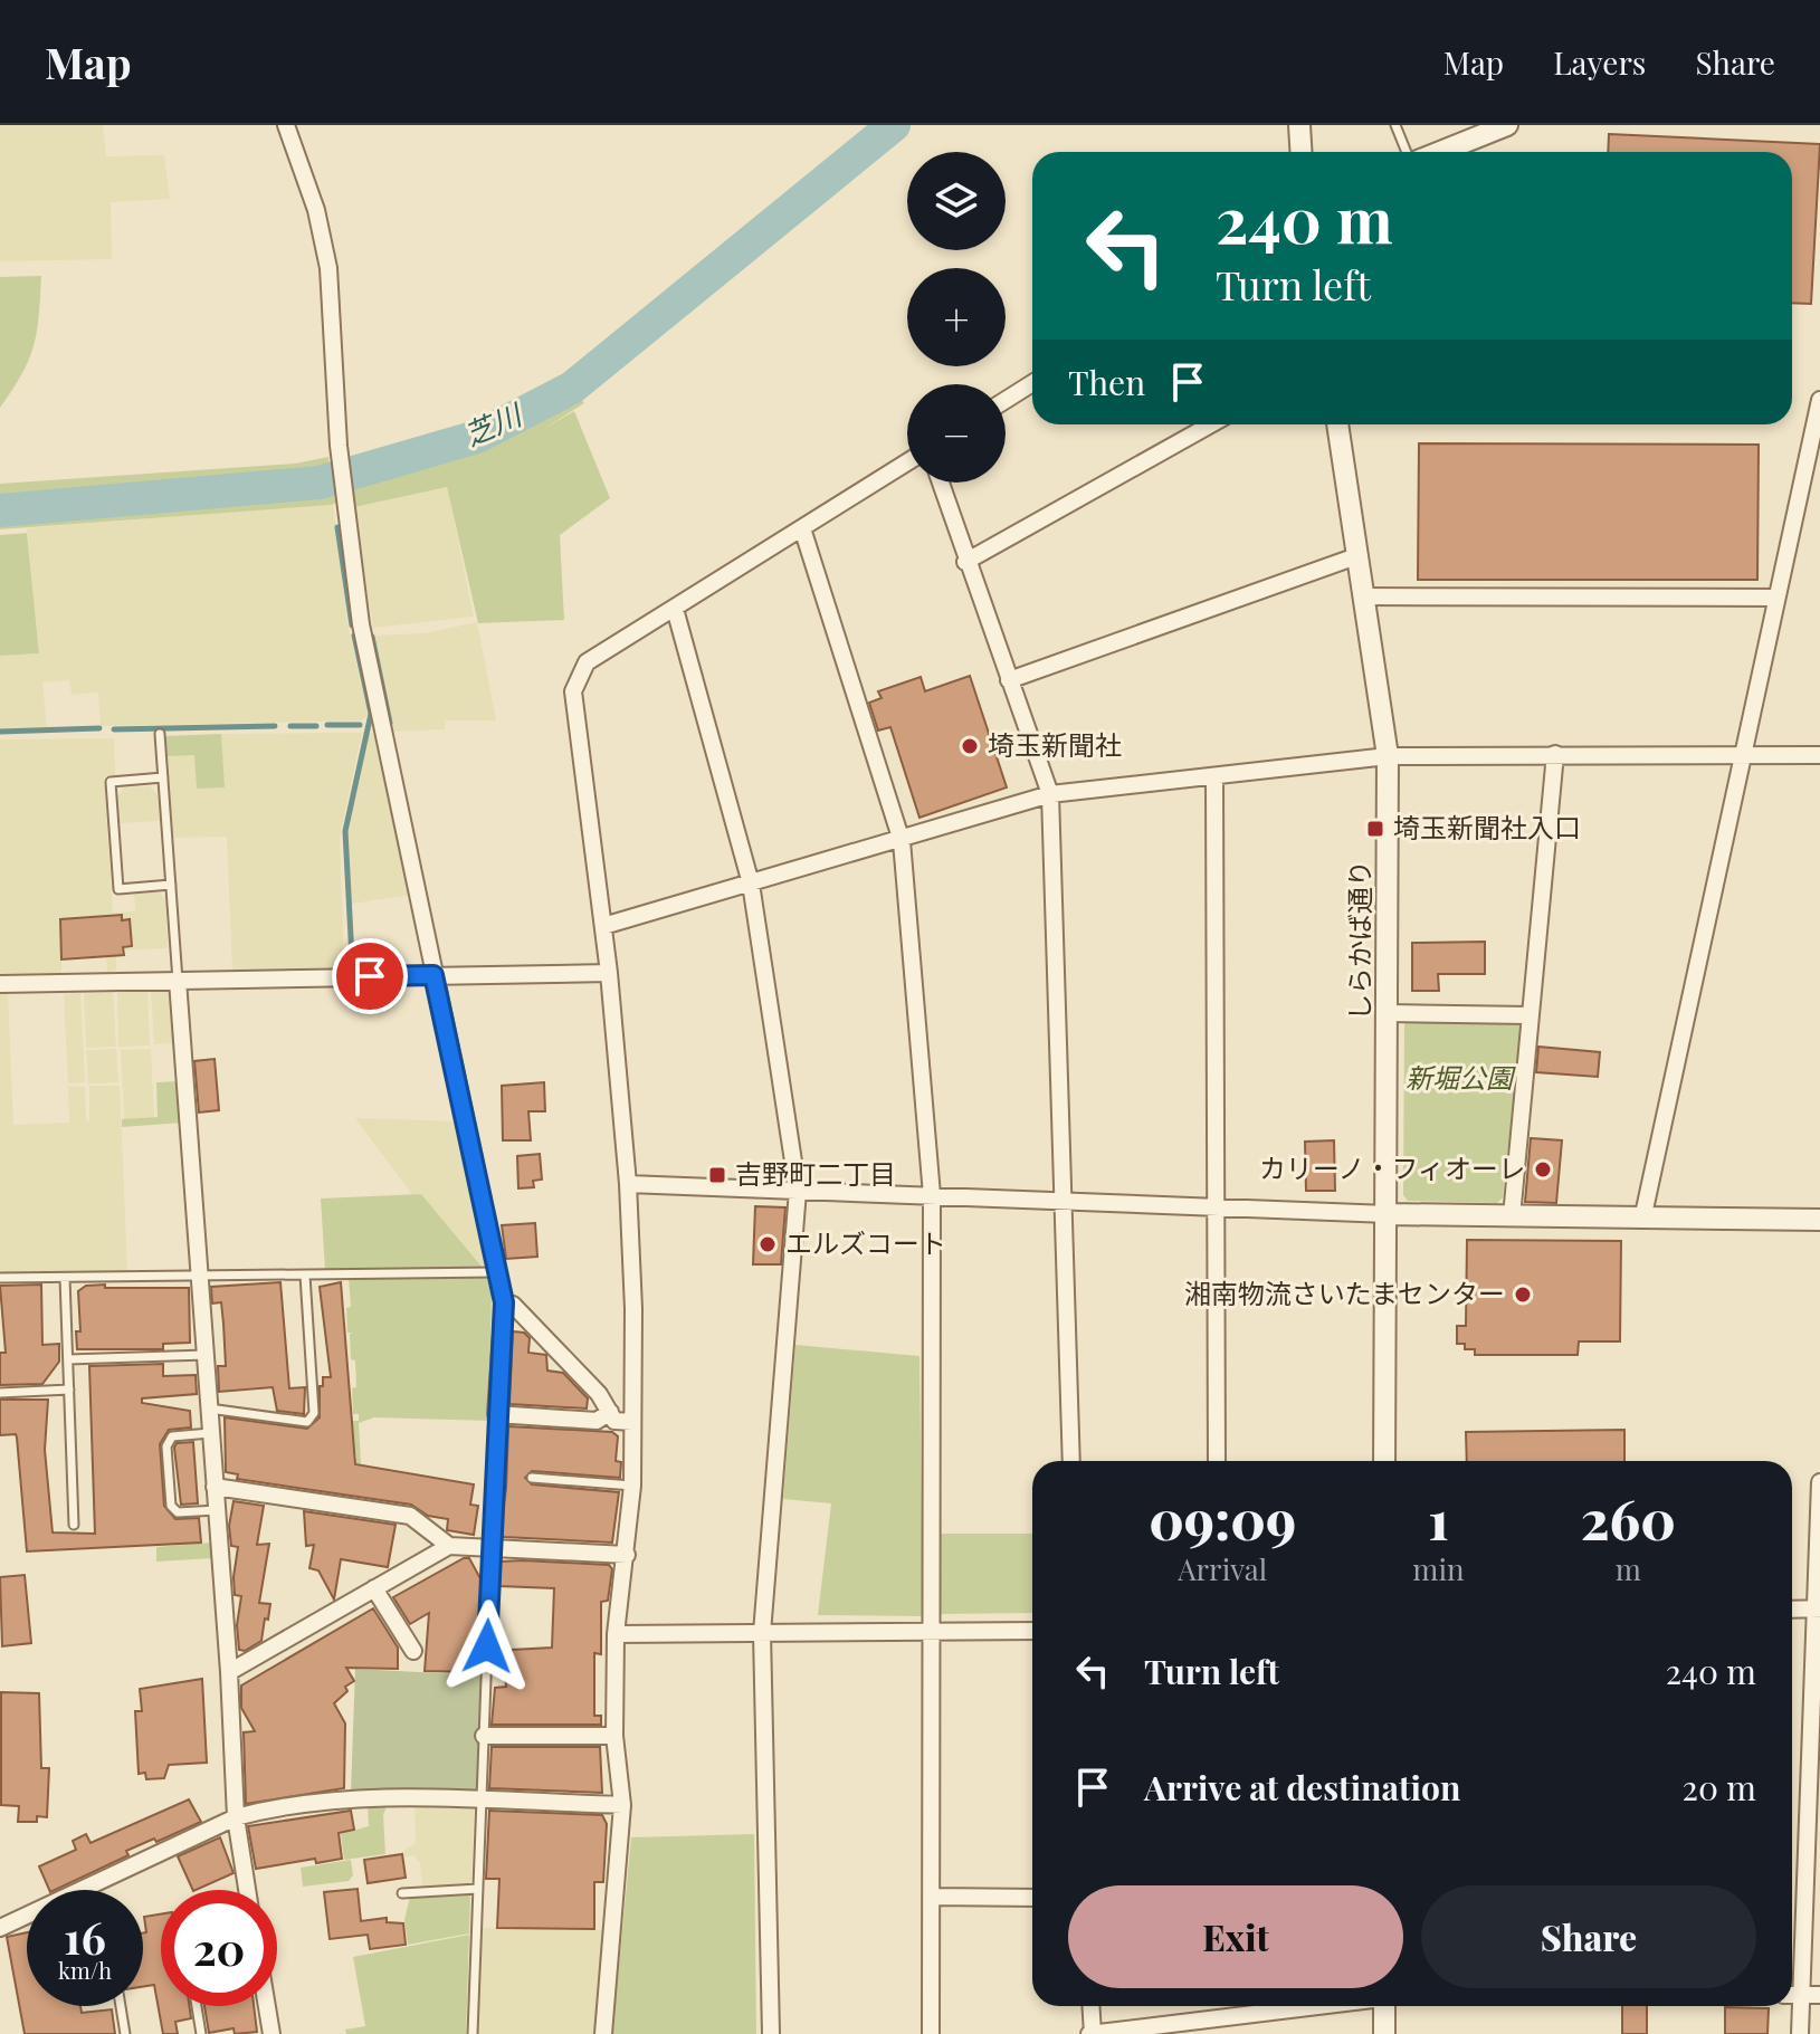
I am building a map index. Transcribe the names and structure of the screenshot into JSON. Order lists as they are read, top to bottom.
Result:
{
  "streets": {
    "street": ["しらかば通り"]
  },
  "water": ["芝川"],
  "parks": ["新堀公園"],
  "places": {
    "other": [
      "埼玉新聞社",
      "カリーノ・フィオーレ",
      "エルズコート",
      "湘南物流さいたまセンター"
    ],
    "transit": ["埼玉新聞社入口", "吉野町二丁目"]
  },
  "page": {
    "header": "Map",
    "nav": ["Map", "Layers", "Share"],
    "map_buttons": ["+", "−"],
    "turn": ["240 m", "Turn left"],
    "then": "Then",
    "eta": [
      "09:09",
      "Arrival",
      "1",
      "min",
      "260",
      "m"
    ],
    "list": [
      {
        "name": "Turn left",
        "value": "240 m"
      },
      {
        "name": "Arrive at destination",
        "value": "20 m"
      }
    ],
    "buttons": ["Exit", "Share"],
    "speed": "16 km/h",
    "limit": "20"
  }
}
